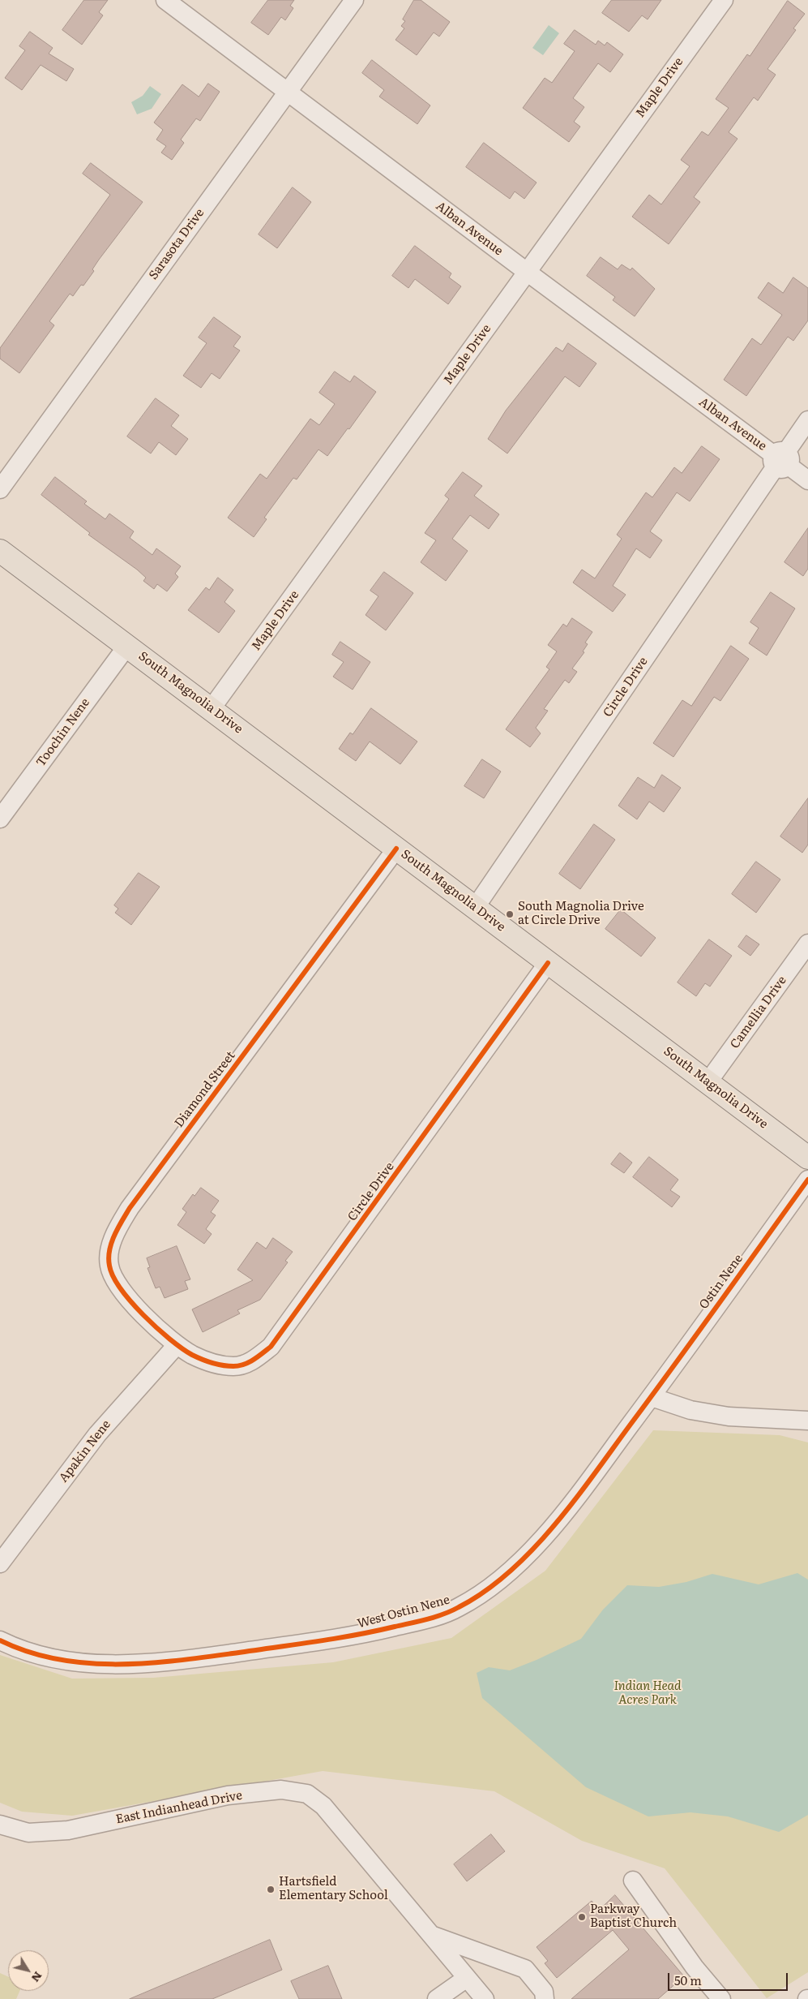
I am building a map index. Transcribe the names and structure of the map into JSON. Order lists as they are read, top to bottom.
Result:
{
  "streets": {
    "main road": ["South Magnolia Drive"],
    "street": [
      "Maple Drive",
      "Alban Avenue",
      "Sarasota Drive",
      "Circle Drive",
      "Toochin Nene",
      "Camellia Drive",
      "Diamond Street",
      "Ostin Nene",
      "Apakin Nene",
      "West Ostin Nene",
      "East Indianhead Drive"
    ]
  },
  "crossings": [
    ["Maple Drive", "Alban Avenue"],
    ["Maple Drive", "South Magnolia Drive"],
    ["Alban Avenue", "Sarasota Drive"],
    ["Alban Avenue", "Circle Drive"],
    ["Circle Drive", "South Magnolia Drive"],
    ["Circle Drive", "Diamond Street"],
    ["Circle Drive", "Apakin Nene"],
    ["South Magnolia Drive", "Toochin Nene"],
    ["South Magnolia Drive", "Camellia Drive"],
    ["South Magnolia Drive", "Diamond Street"],
    ["Diamond Street", "Apakin Nene"],
    ["Ostin Nene", "West Ostin Nene"]
  ],
  "parks": ["Indian Head Acres Park"],
  "places": ["South Magnolia Drive at Circle Drive", "Hartsfield Elementary School", "Parkway Baptist Church"],
  "scale_bar": "50 m",
  "north": "bottom right"
}
